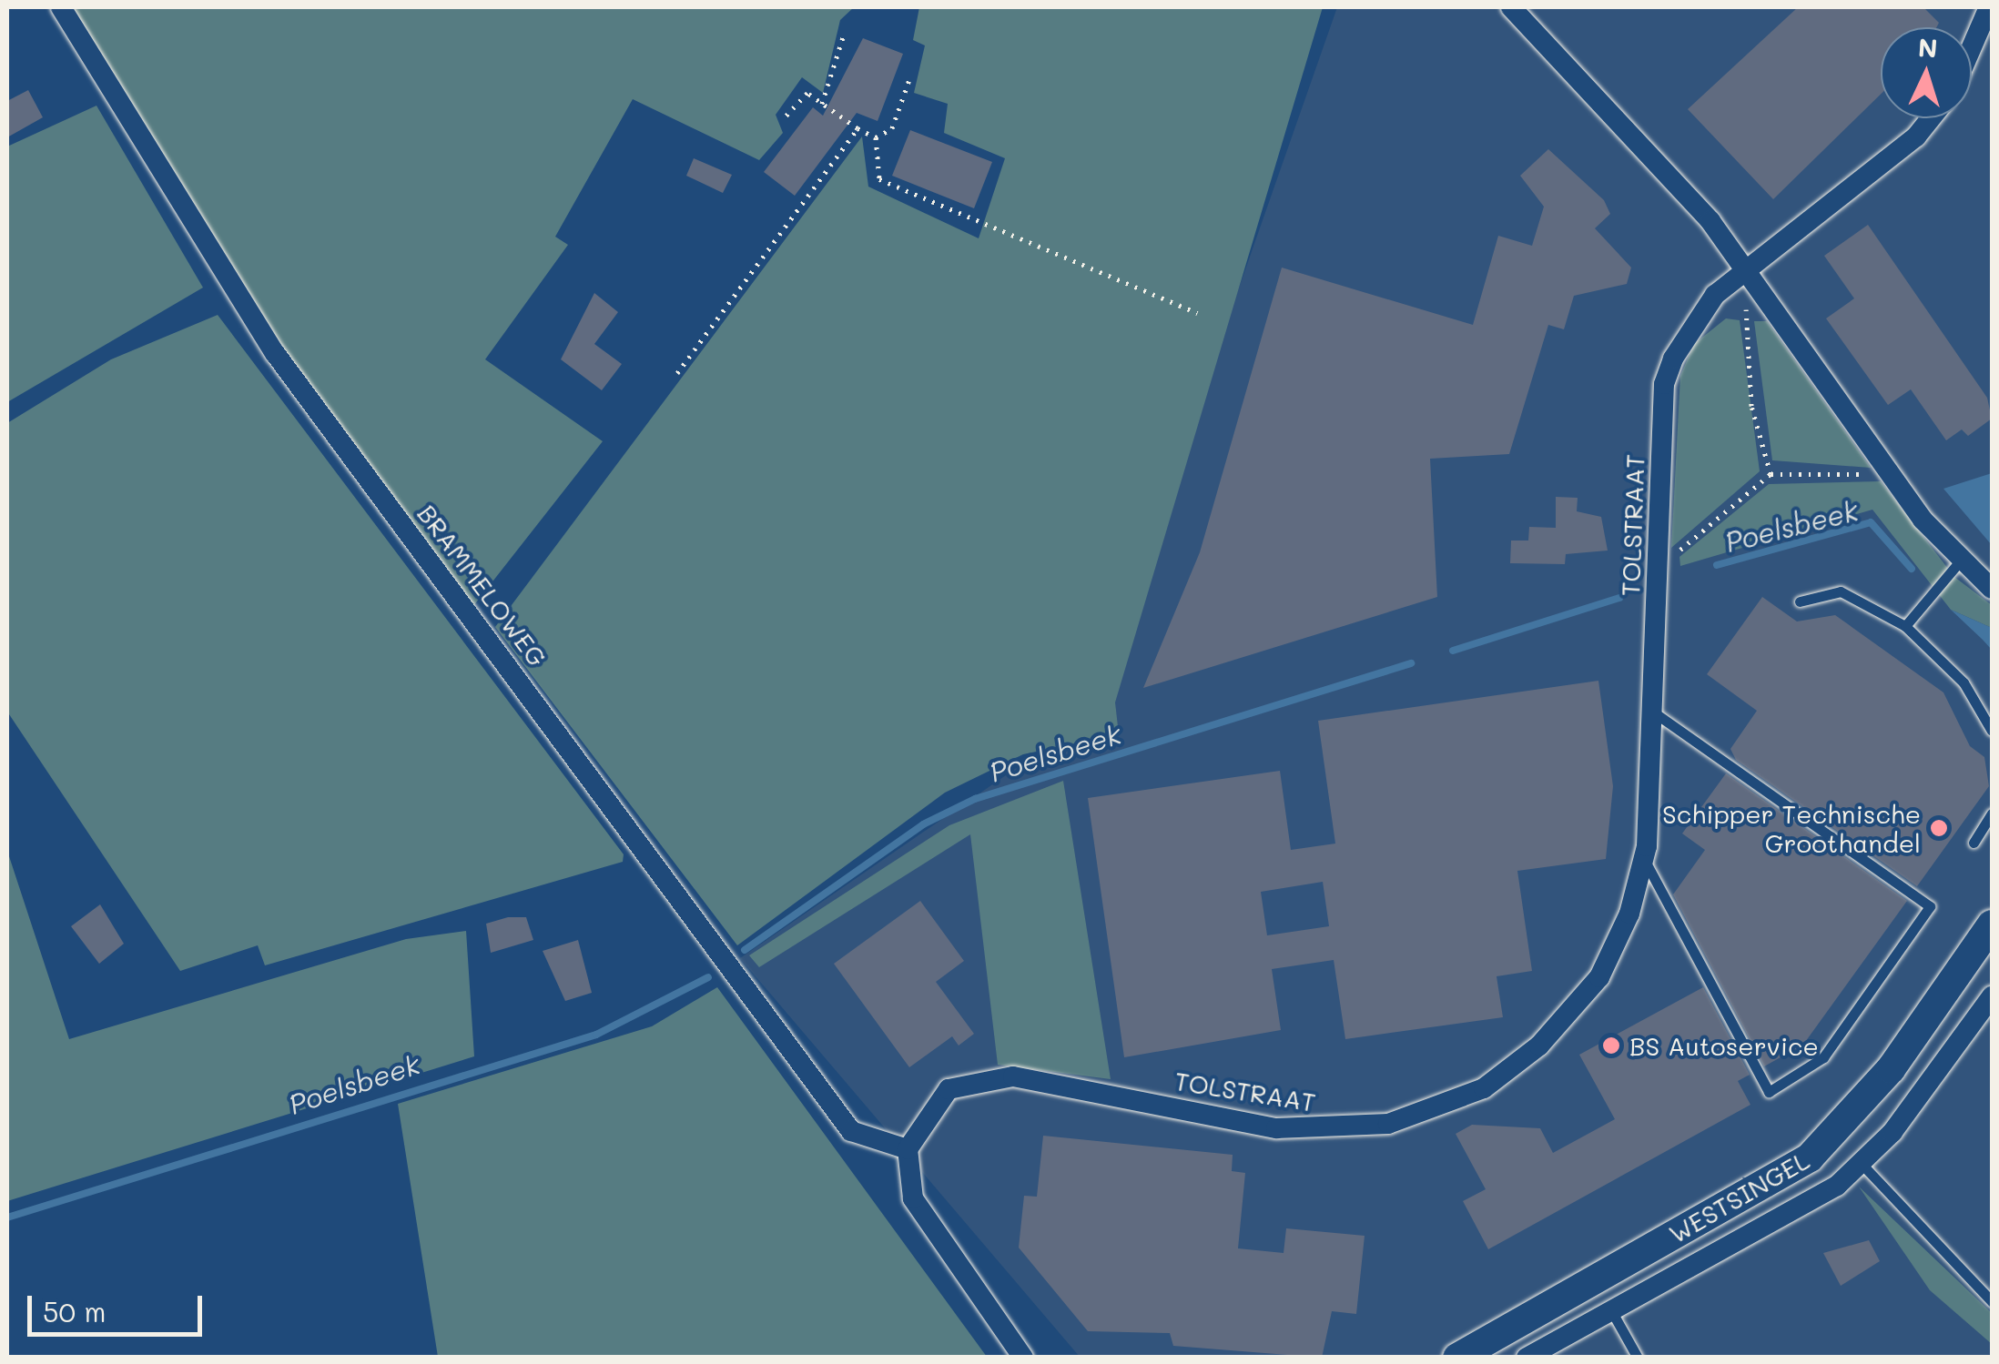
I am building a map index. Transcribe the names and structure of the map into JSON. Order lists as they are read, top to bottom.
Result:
{
  "streets": {
    "main road": ["WESTSINGEL"],
    "street": ["TOLSTRAAT", "BRAMMELOWEG"]
  },
  "crossings": [
    ["TOLSTRAAT", "BRAMMELOWEG"]
  ],
  "water": ["Poelsbeek"],
  "places": ["Schipper Technische Groothandel", "BS Autoservice"],
  "scale_bar": "50 m",
  "north": "top"
}
